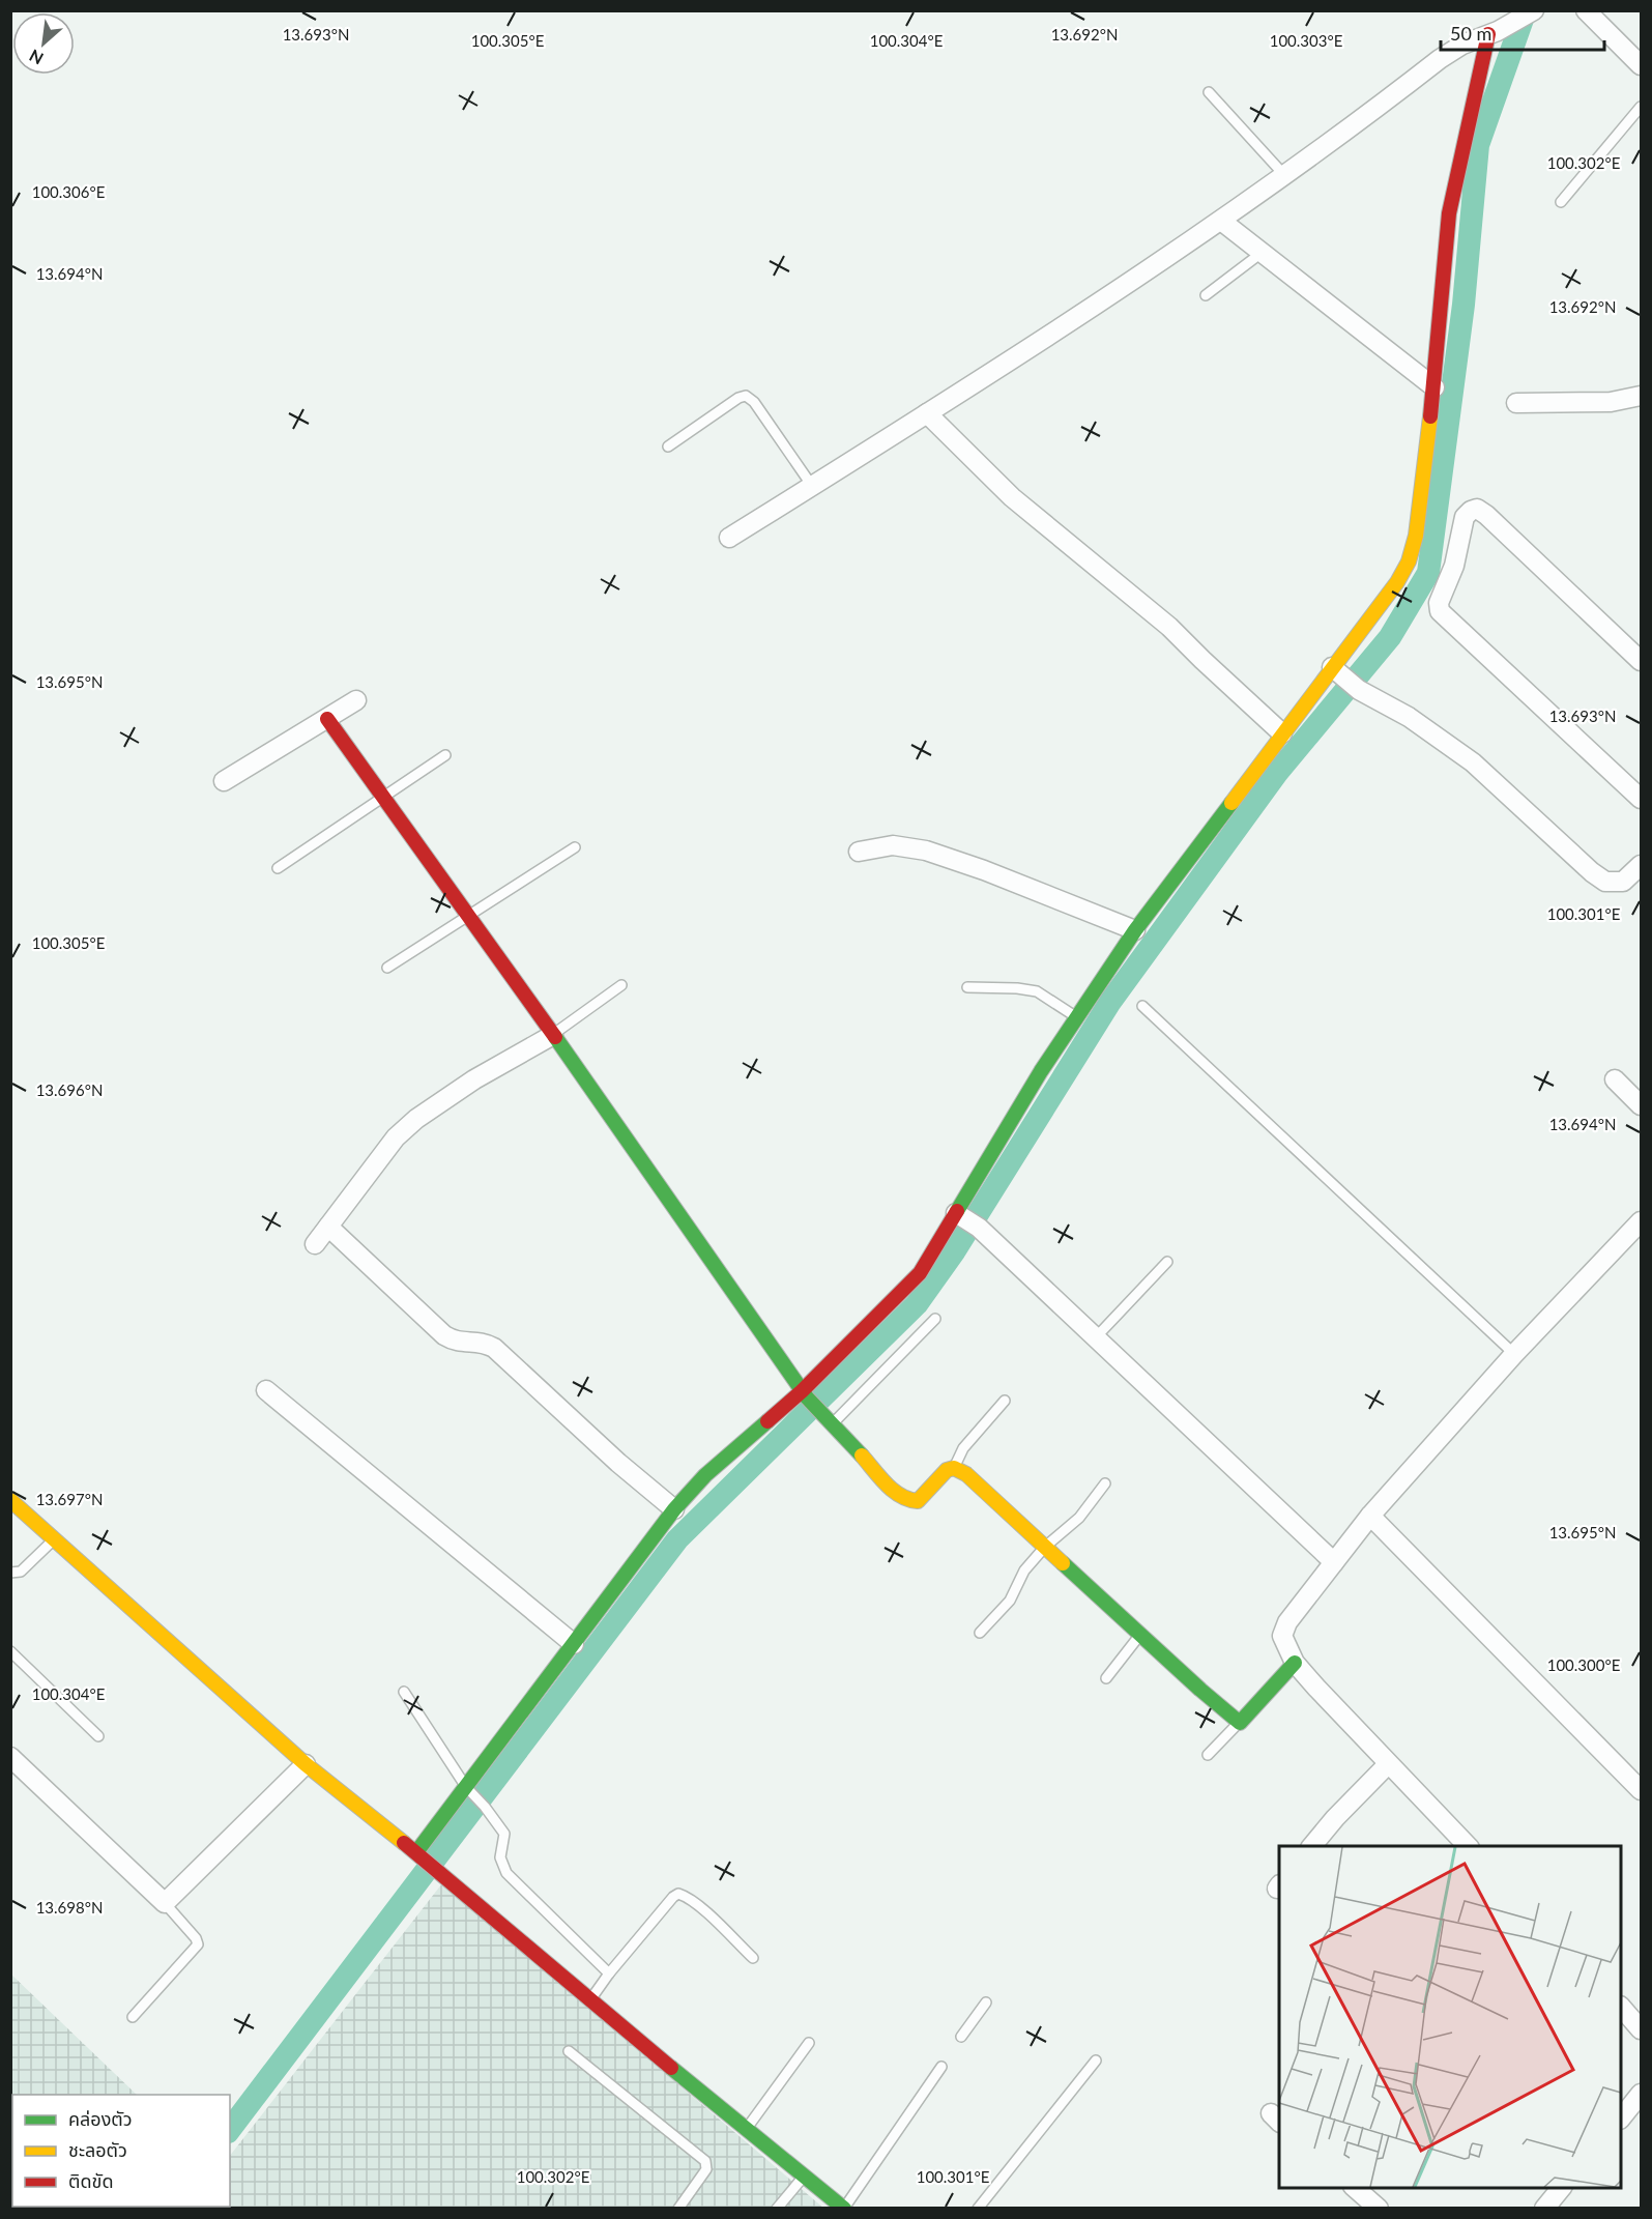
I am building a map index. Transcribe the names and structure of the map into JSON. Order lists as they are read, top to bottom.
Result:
{
  "legend": ["คล่องตัว", "ชะลอตัว", "ติดขัด"],
  "scale_bar": "50 m",
  "north": "bottom left",
  "coordinates": [
    "13.693°N",
    "13.692°N",
    "100.305°E",
    "100.304°E",
    "100.303°E",
    "100.302°E",
    "100.306°E",
    "13.694°N",
    "13.695°N",
    "100.301°E",
    "13.696°N",
    "13.697°N",
    "100.300°E",
    "13.698°N"
  ]
}
